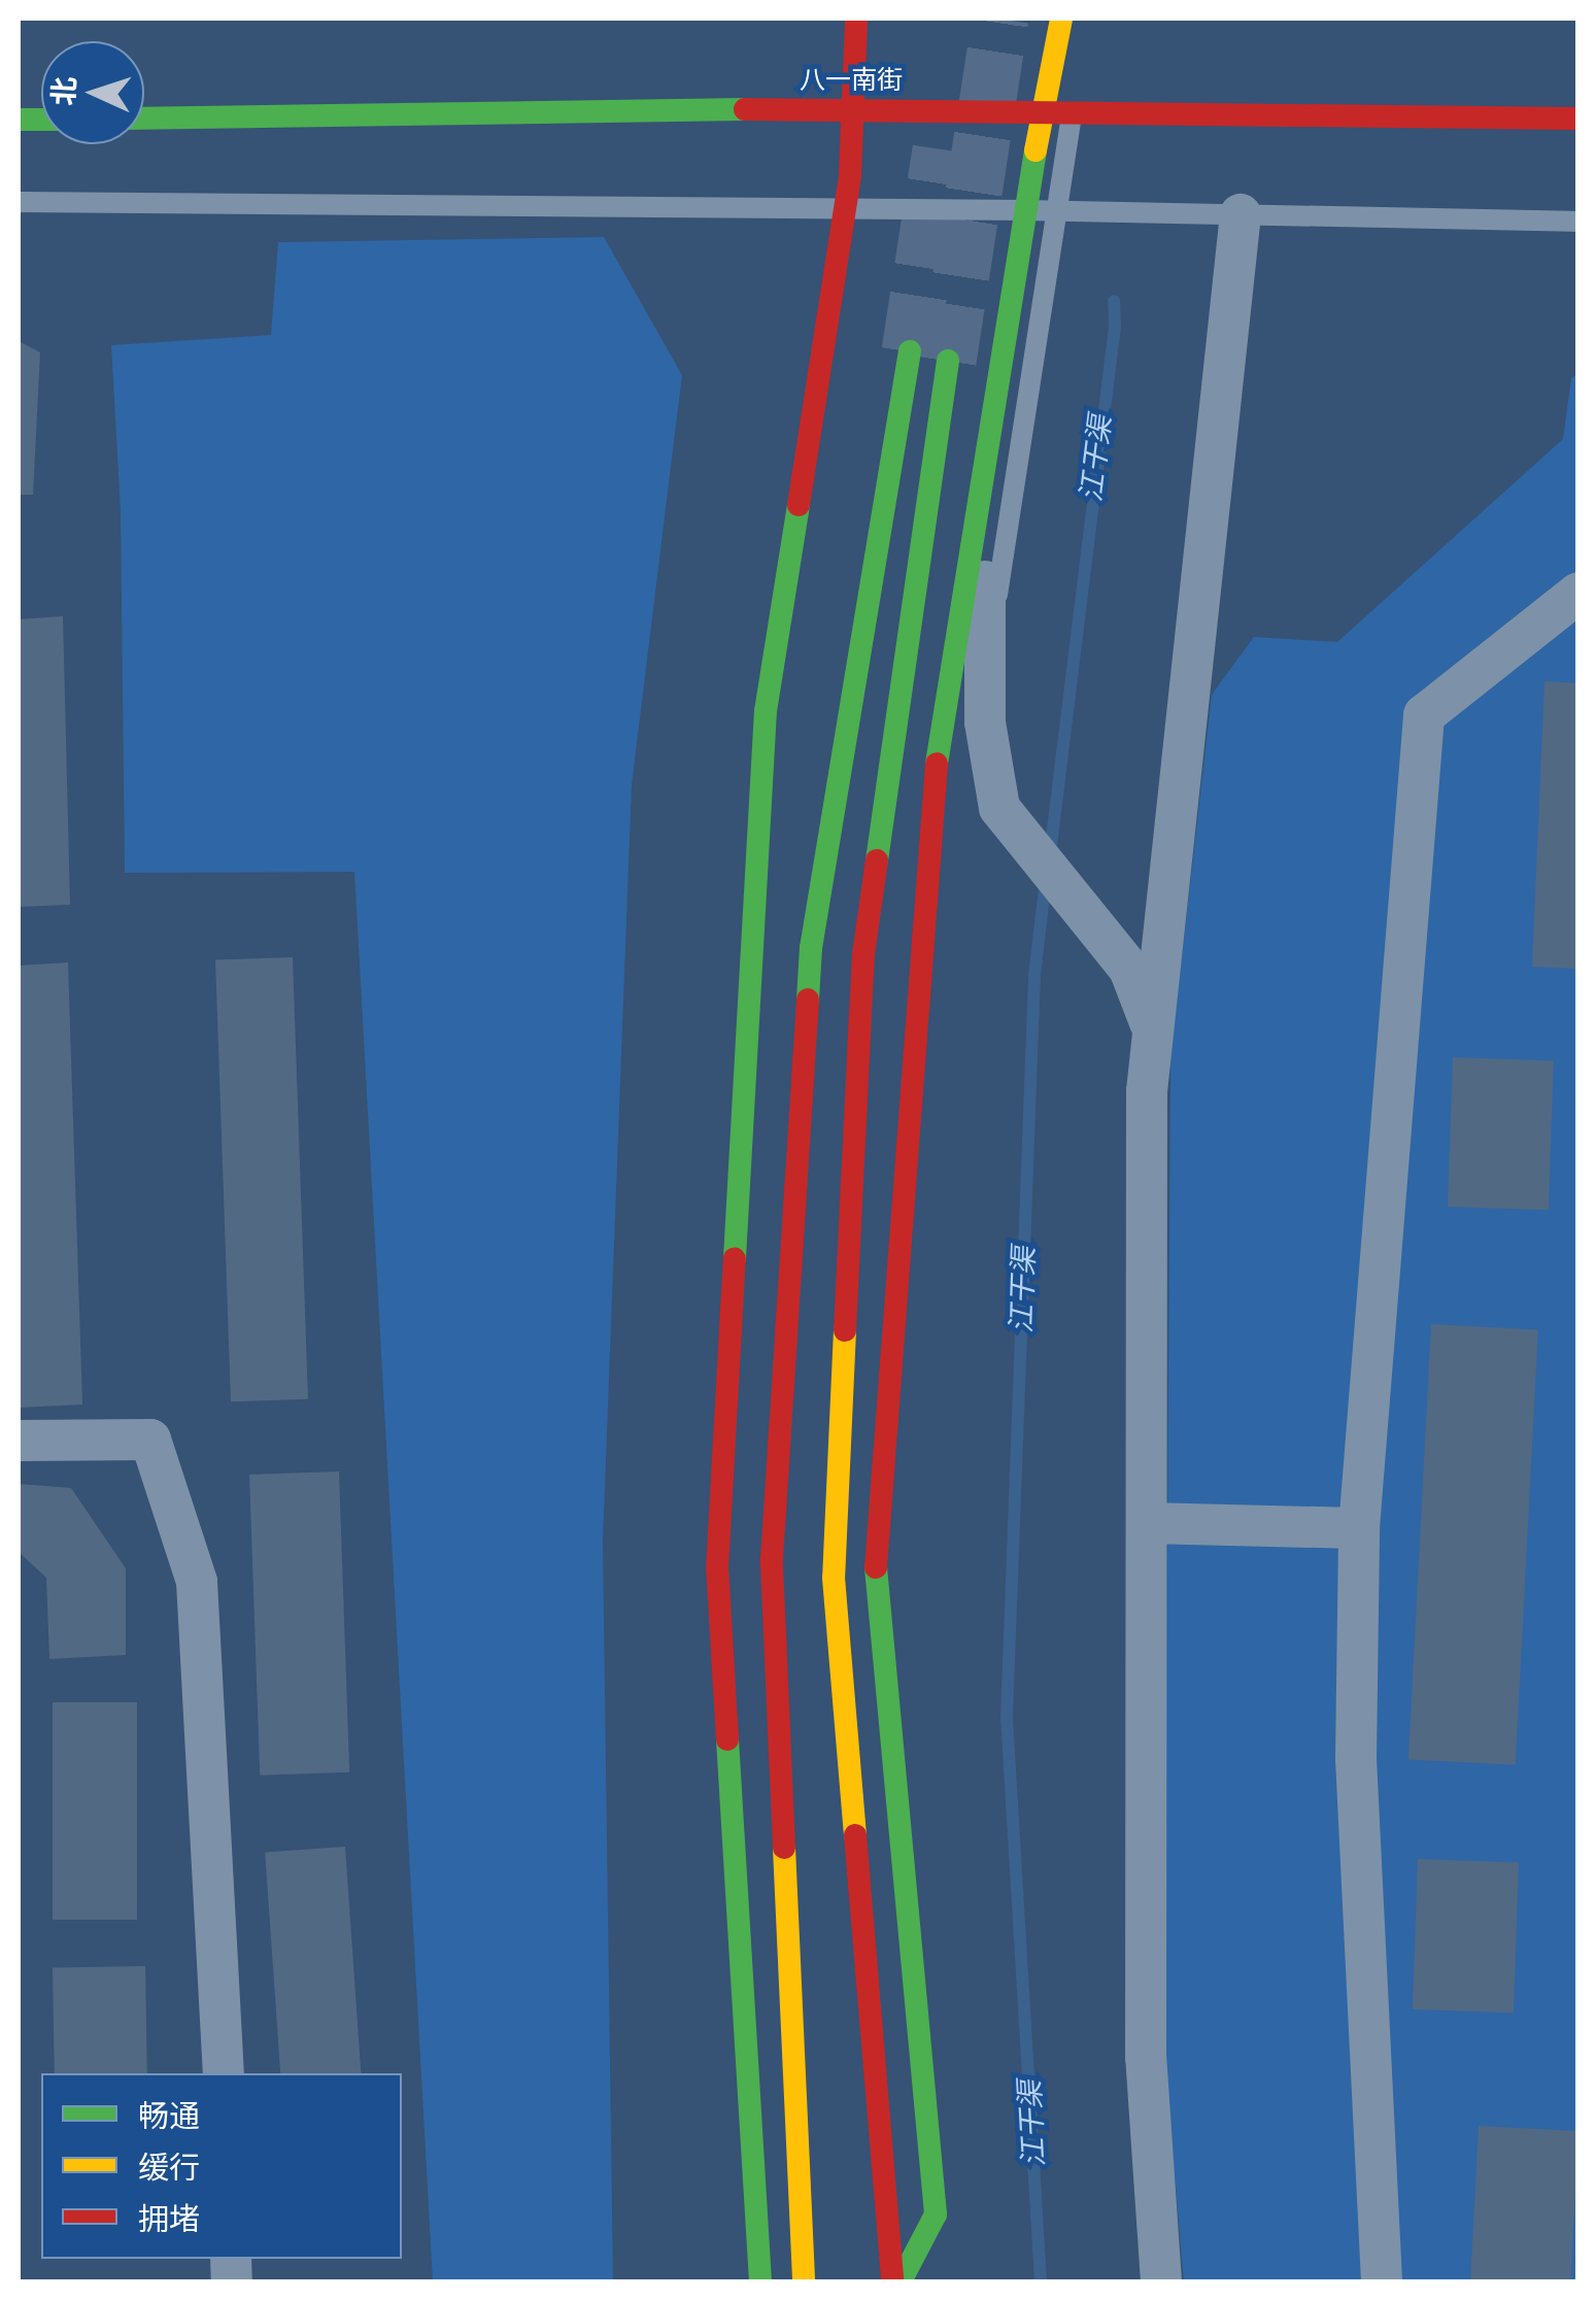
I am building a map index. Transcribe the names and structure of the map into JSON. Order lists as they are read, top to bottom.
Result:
{
  "streets": {
    "main road": ["八一南街"]
  },
  "water": ["江干渠"],
  "legend": ["畅通", "缓行", "拥堵"],
  "north": "left"
}
